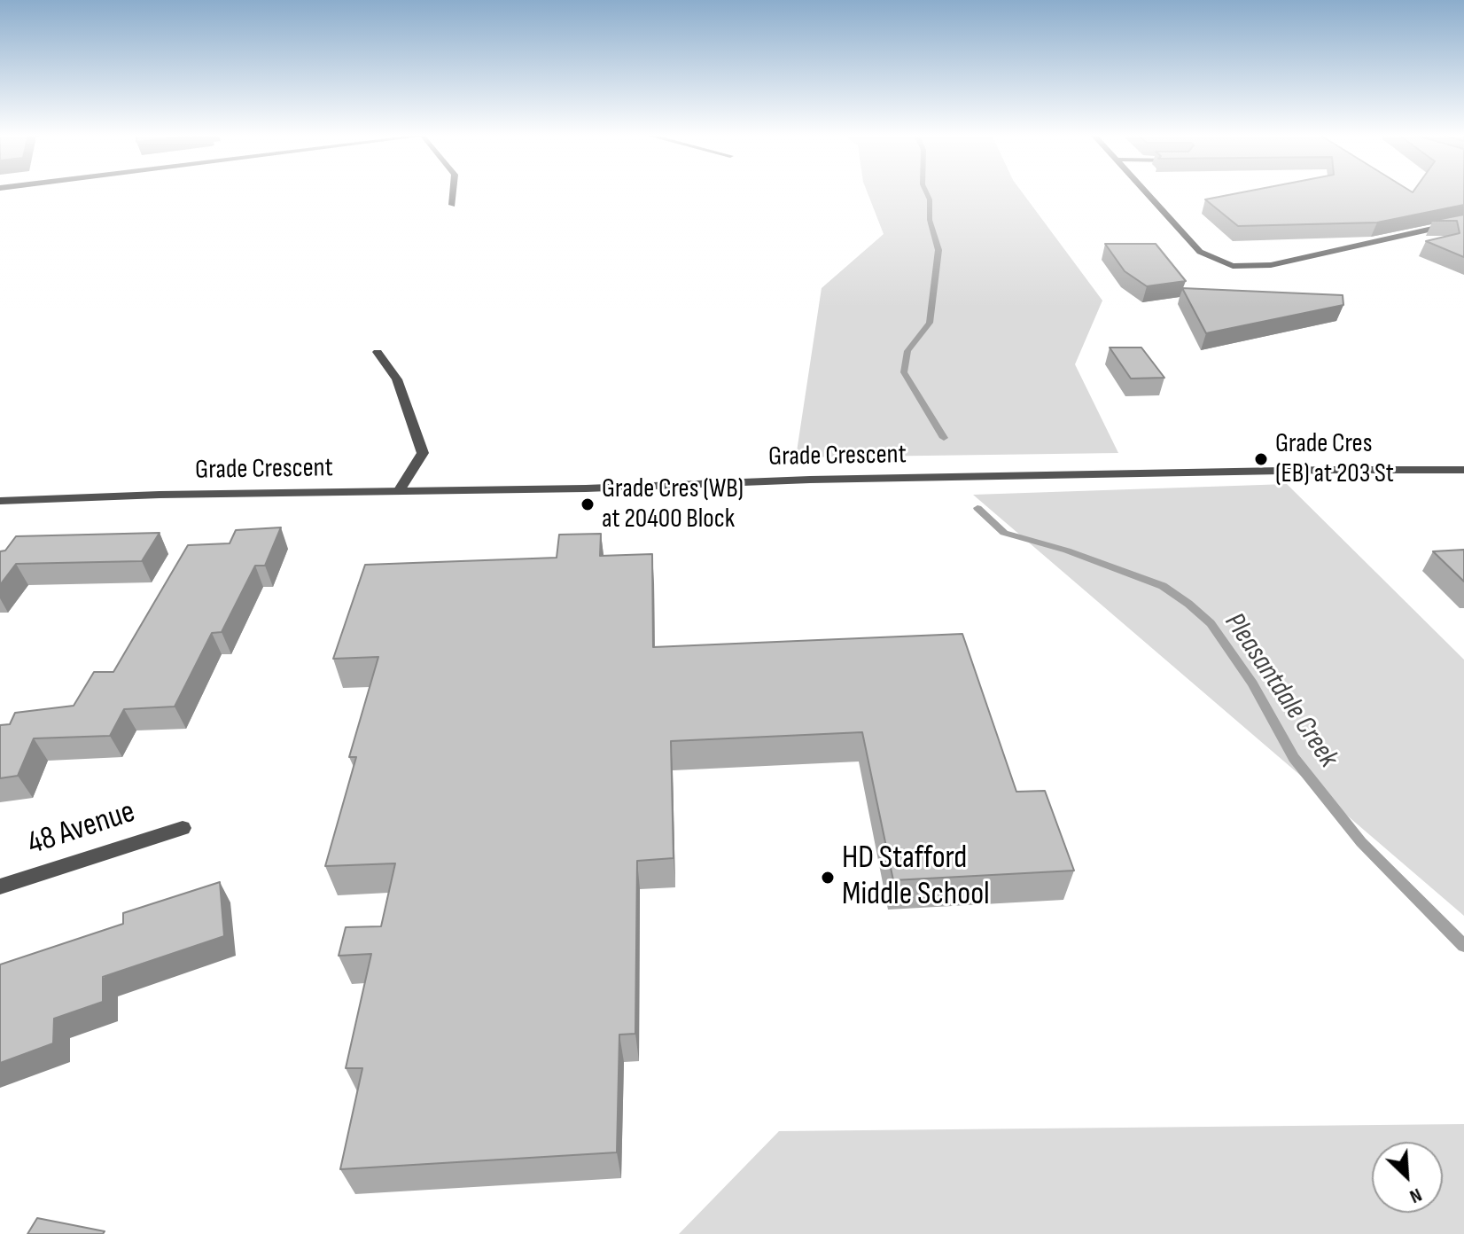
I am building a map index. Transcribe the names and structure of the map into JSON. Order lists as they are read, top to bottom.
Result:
{
  "streets": {
    "street": ["Grade Crescent", "48 Avenue"]
  },
  "water": ["Pleasantdale Creek"],
  "places": ["Grade Cres (EB) at 203 St", "Grade Cres (WB) at 20400 Block", "HD Stafford Middle School"],
  "north": "bottom right"
}
